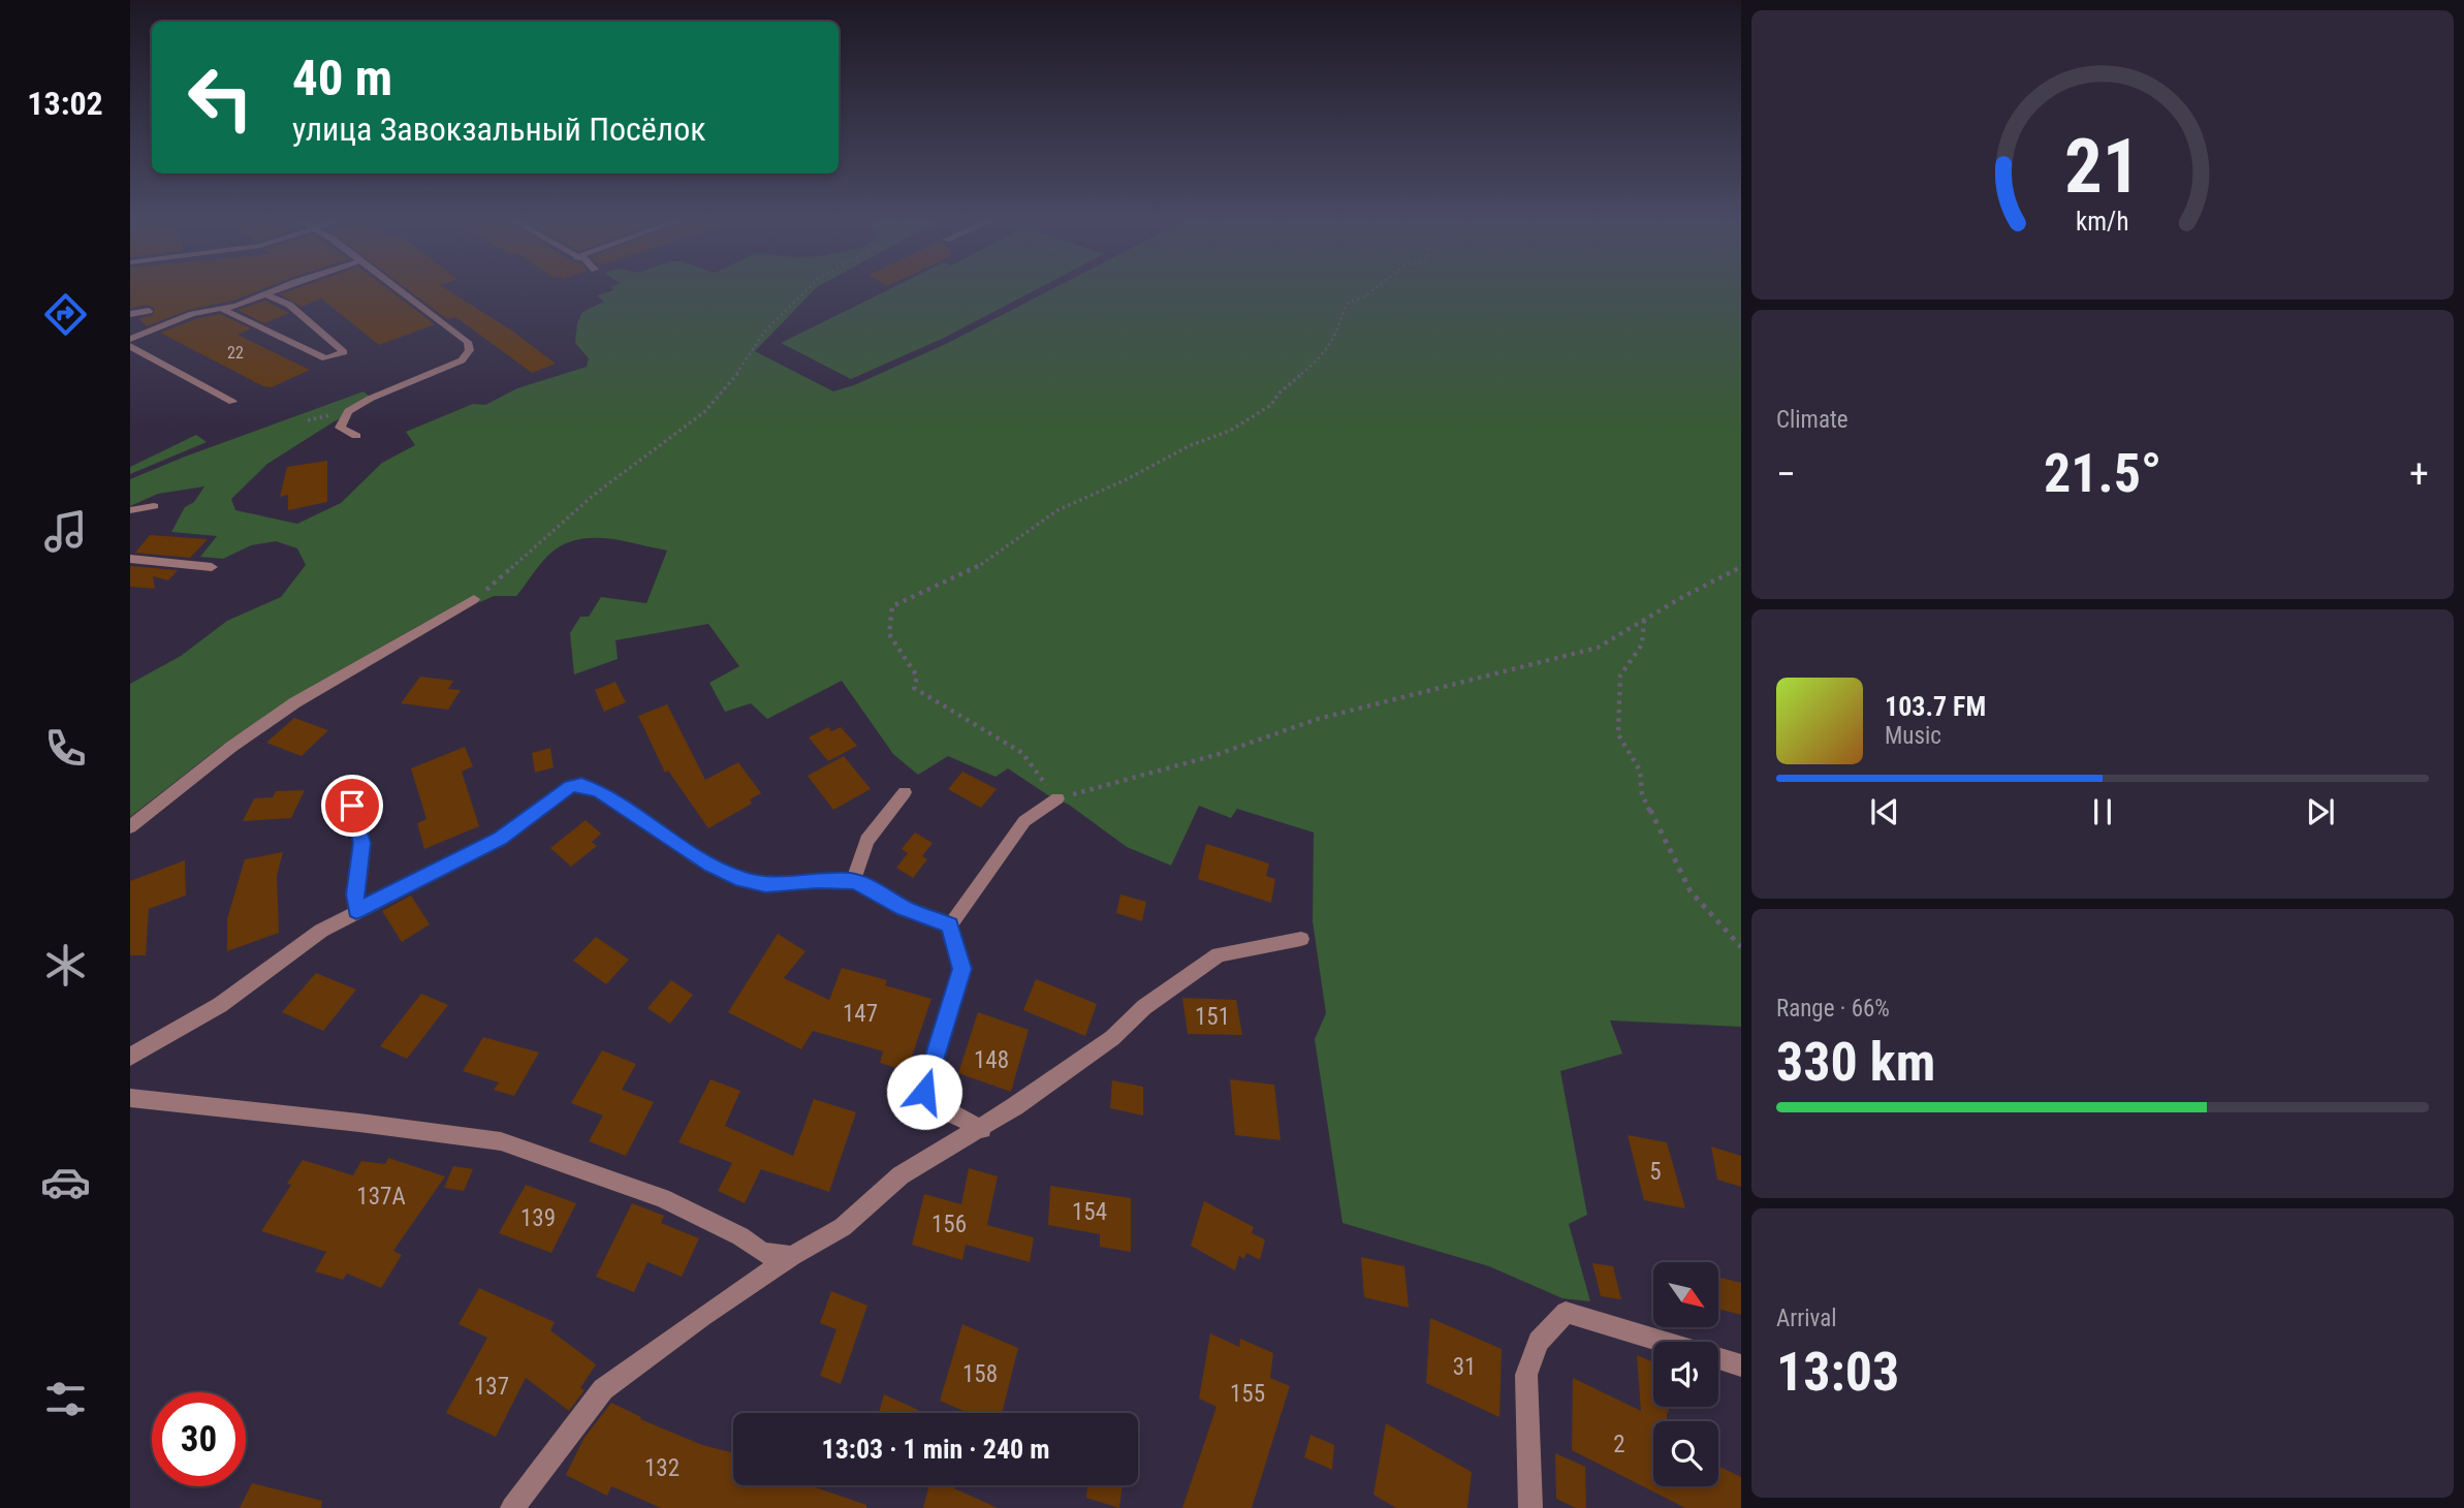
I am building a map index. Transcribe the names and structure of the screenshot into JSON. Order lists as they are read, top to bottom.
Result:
{
  "house_numbers": [
    "22",
    "147",
    "151",
    "148",
    "5",
    "137А",
    "154",
    "139",
    "156",
    "31",
    "158",
    "137",
    "155",
    "2",
    "132"
  ],
  "north": "bottom right",
  "page": {
    "tabs": "13:02",
    "turn": ["40 m", "улица Завокзальный Посёлок"],
    "tile": [
      "Climate",
      ["Range · 66%", "330 km"],
      ["Arrival", "13:03"]
    ],
    "heat": ["−", "21.5°", "+"],
    "song": ["103.7 FM", "Music"],
    "limit": "30",
    "trip": "13:03 · 1 min · 240 m",
    "gauge": ["21", "km/h"]
  }
}
